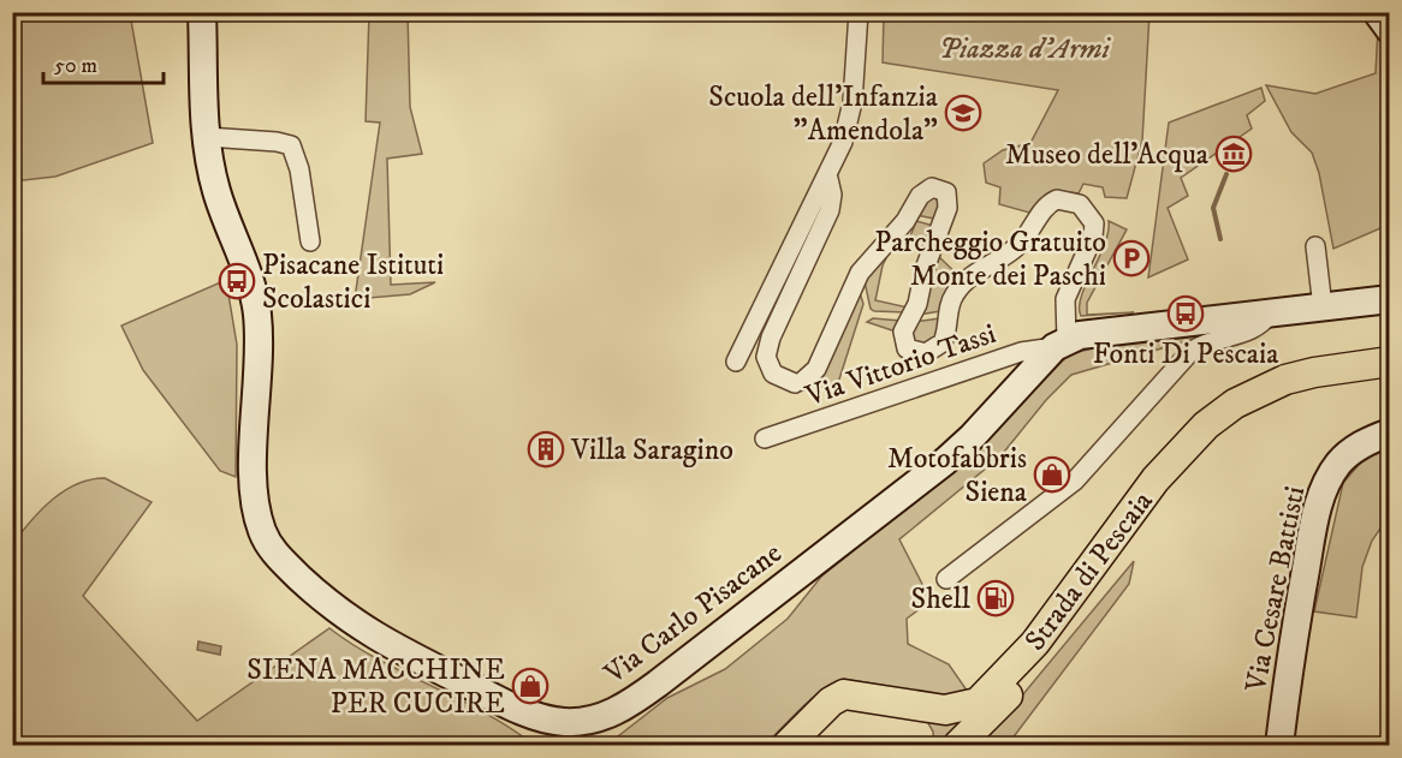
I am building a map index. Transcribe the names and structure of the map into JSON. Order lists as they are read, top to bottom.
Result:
{
  "streets": {
    "main road": ["Strada di Pescaia"],
    "street": ["Via Vittorio Tassi", "Via Cesare Battisti", "Via Carlo Pisacane"]
  },
  "crossings": [
    ["Via Vittorio Tassi", "Via Carlo Pisacane"]
  ],
  "parks": ["Piazza d'Armi"],
  "places": {
    "school or university": ["Scuola dell'Infanzia \"Amendola\""],
    "museum": ["Museo dell'Acqua"],
    "parking": ["Parcheggio Gratuito Monte dei Paschi"],
    "bus stop": ["Pisacane Istituti Scolastici", "Fonti Di Pescaia"],
    "building": ["Villa Saragino"],
    "shop": ["Motofabbris Siena", "SIENA MACCHINE PER CUCIRE"],
    "fuel station": ["Shell"]
  },
  "scale_bar": "50 m"
}
